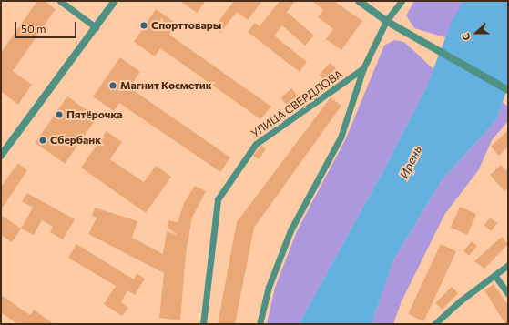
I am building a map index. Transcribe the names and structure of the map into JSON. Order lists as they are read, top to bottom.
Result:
{
  "streets": {
    "street": ["УЛИЦА СВЕРДЛОВА"]
  },
  "water": ["Ирень"],
  "places": [
    "Спорттовары",
    "Магнит Косметик",
    "Пятёрочка",
    "Сбербанк"
  ],
  "scale_bar": "50 m",
  "north": "left"
}
